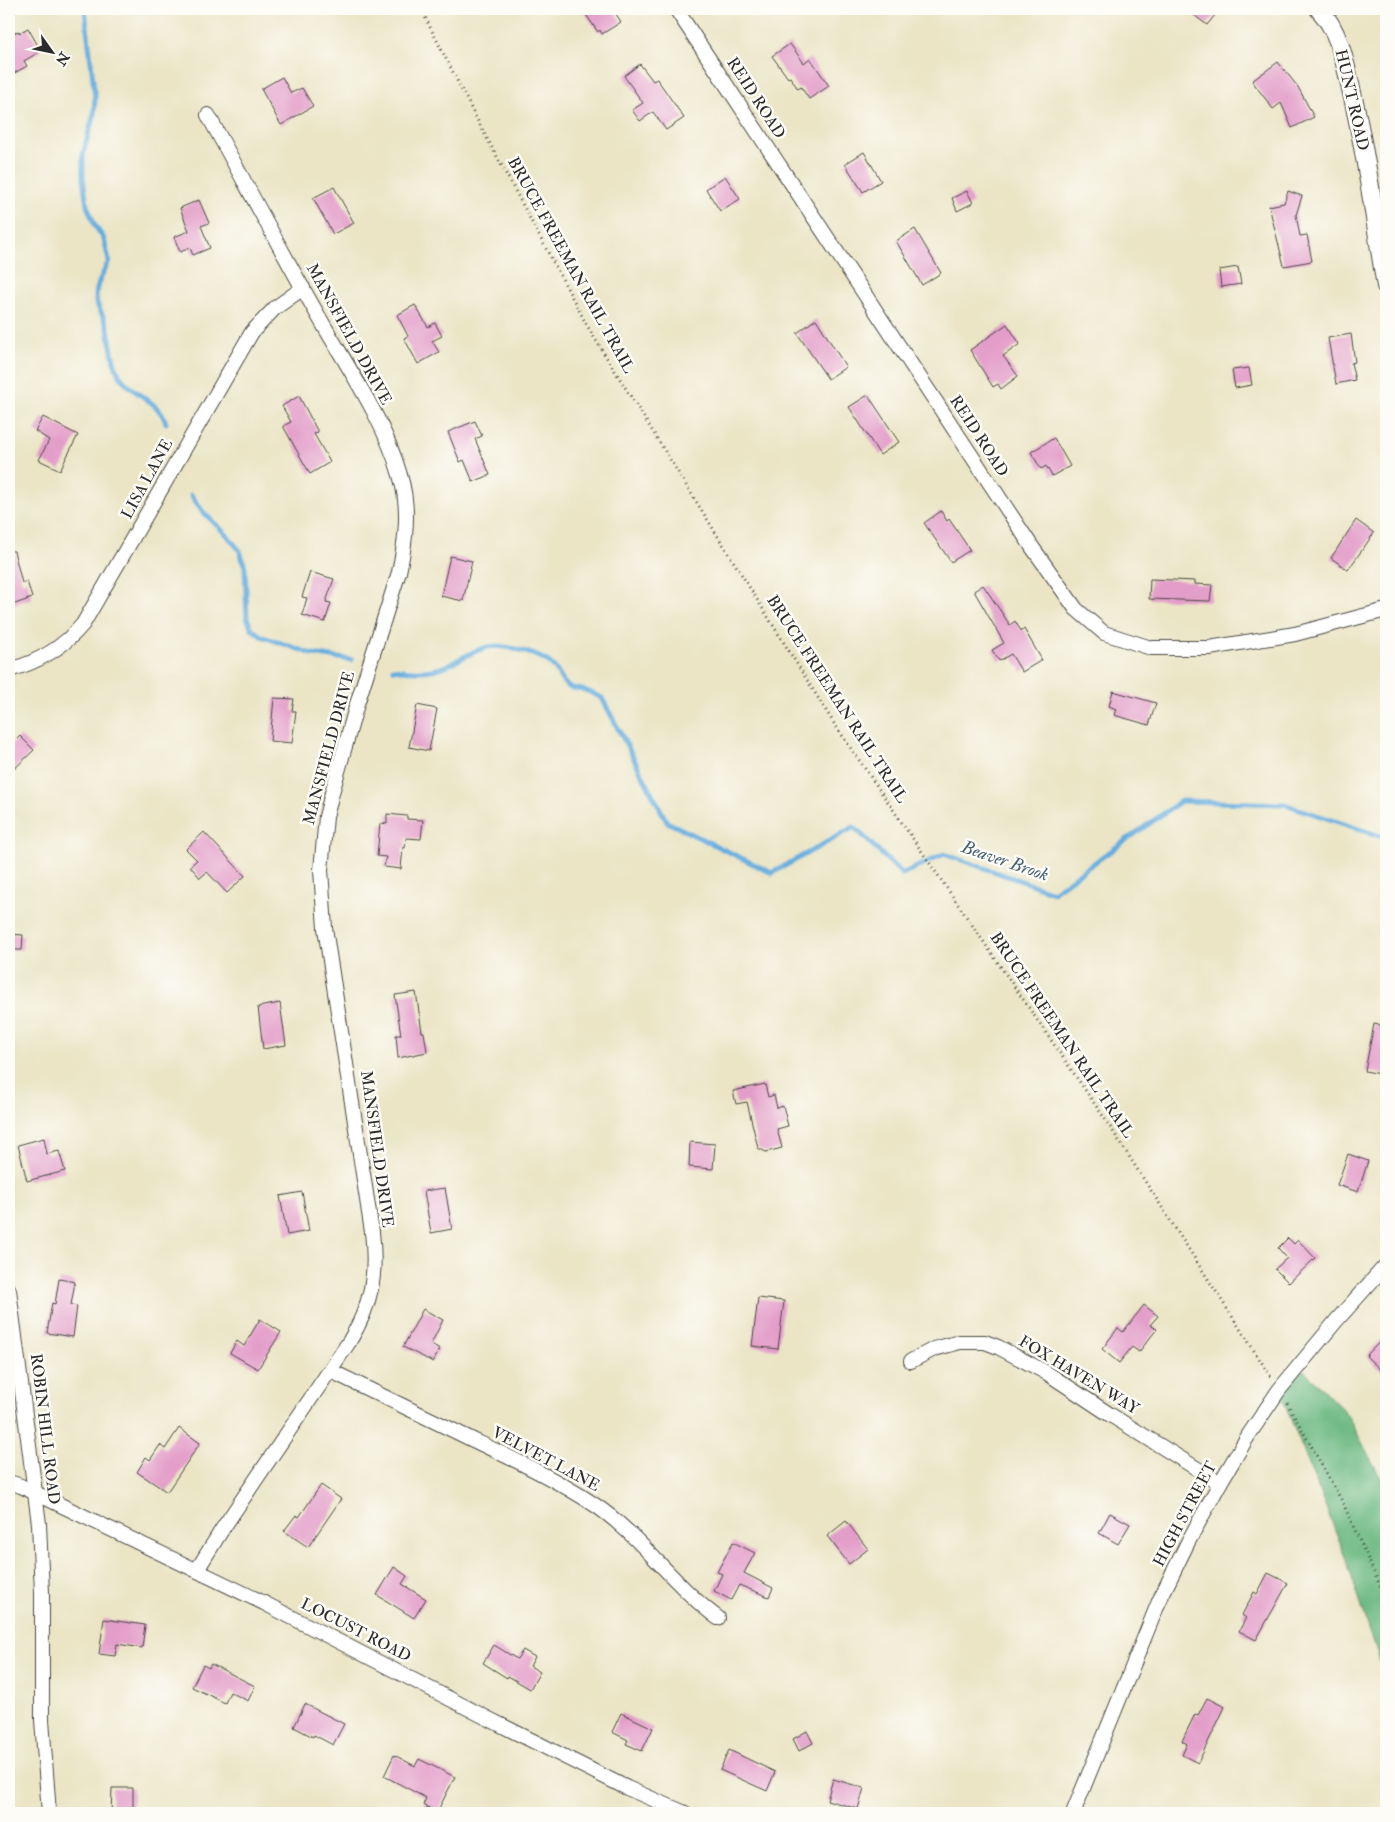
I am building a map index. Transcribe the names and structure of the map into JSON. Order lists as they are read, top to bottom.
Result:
{
  "streets": {
    "street": [
      "REID ROAD",
      "HUNT ROAD",
      "MANSFIELD DRIVE",
      "LISA LANE",
      "FOX HAVEN WAY",
      "ROBIN HILL ROAD",
      "VELVET LANE",
      "HIGH STREET",
      "LOCUST ROAD"
    ],
    "path": ["BRUCE FREEMAN RAIL TRAIL"]
  },
  "crossings": [
    ["MANSFIELD DRIVE", "LISA LANE"],
    ["MANSFIELD DRIVE", "VELVET LANE"],
    ["MANSFIELD DRIVE", "LOCUST ROAD"],
    ["FOX HAVEN WAY", "HIGH STREET"],
    ["ROBIN HILL ROAD", "LOCUST ROAD"]
  ],
  "water": ["Beaver Brook"],
  "north": "bottom right"
}
